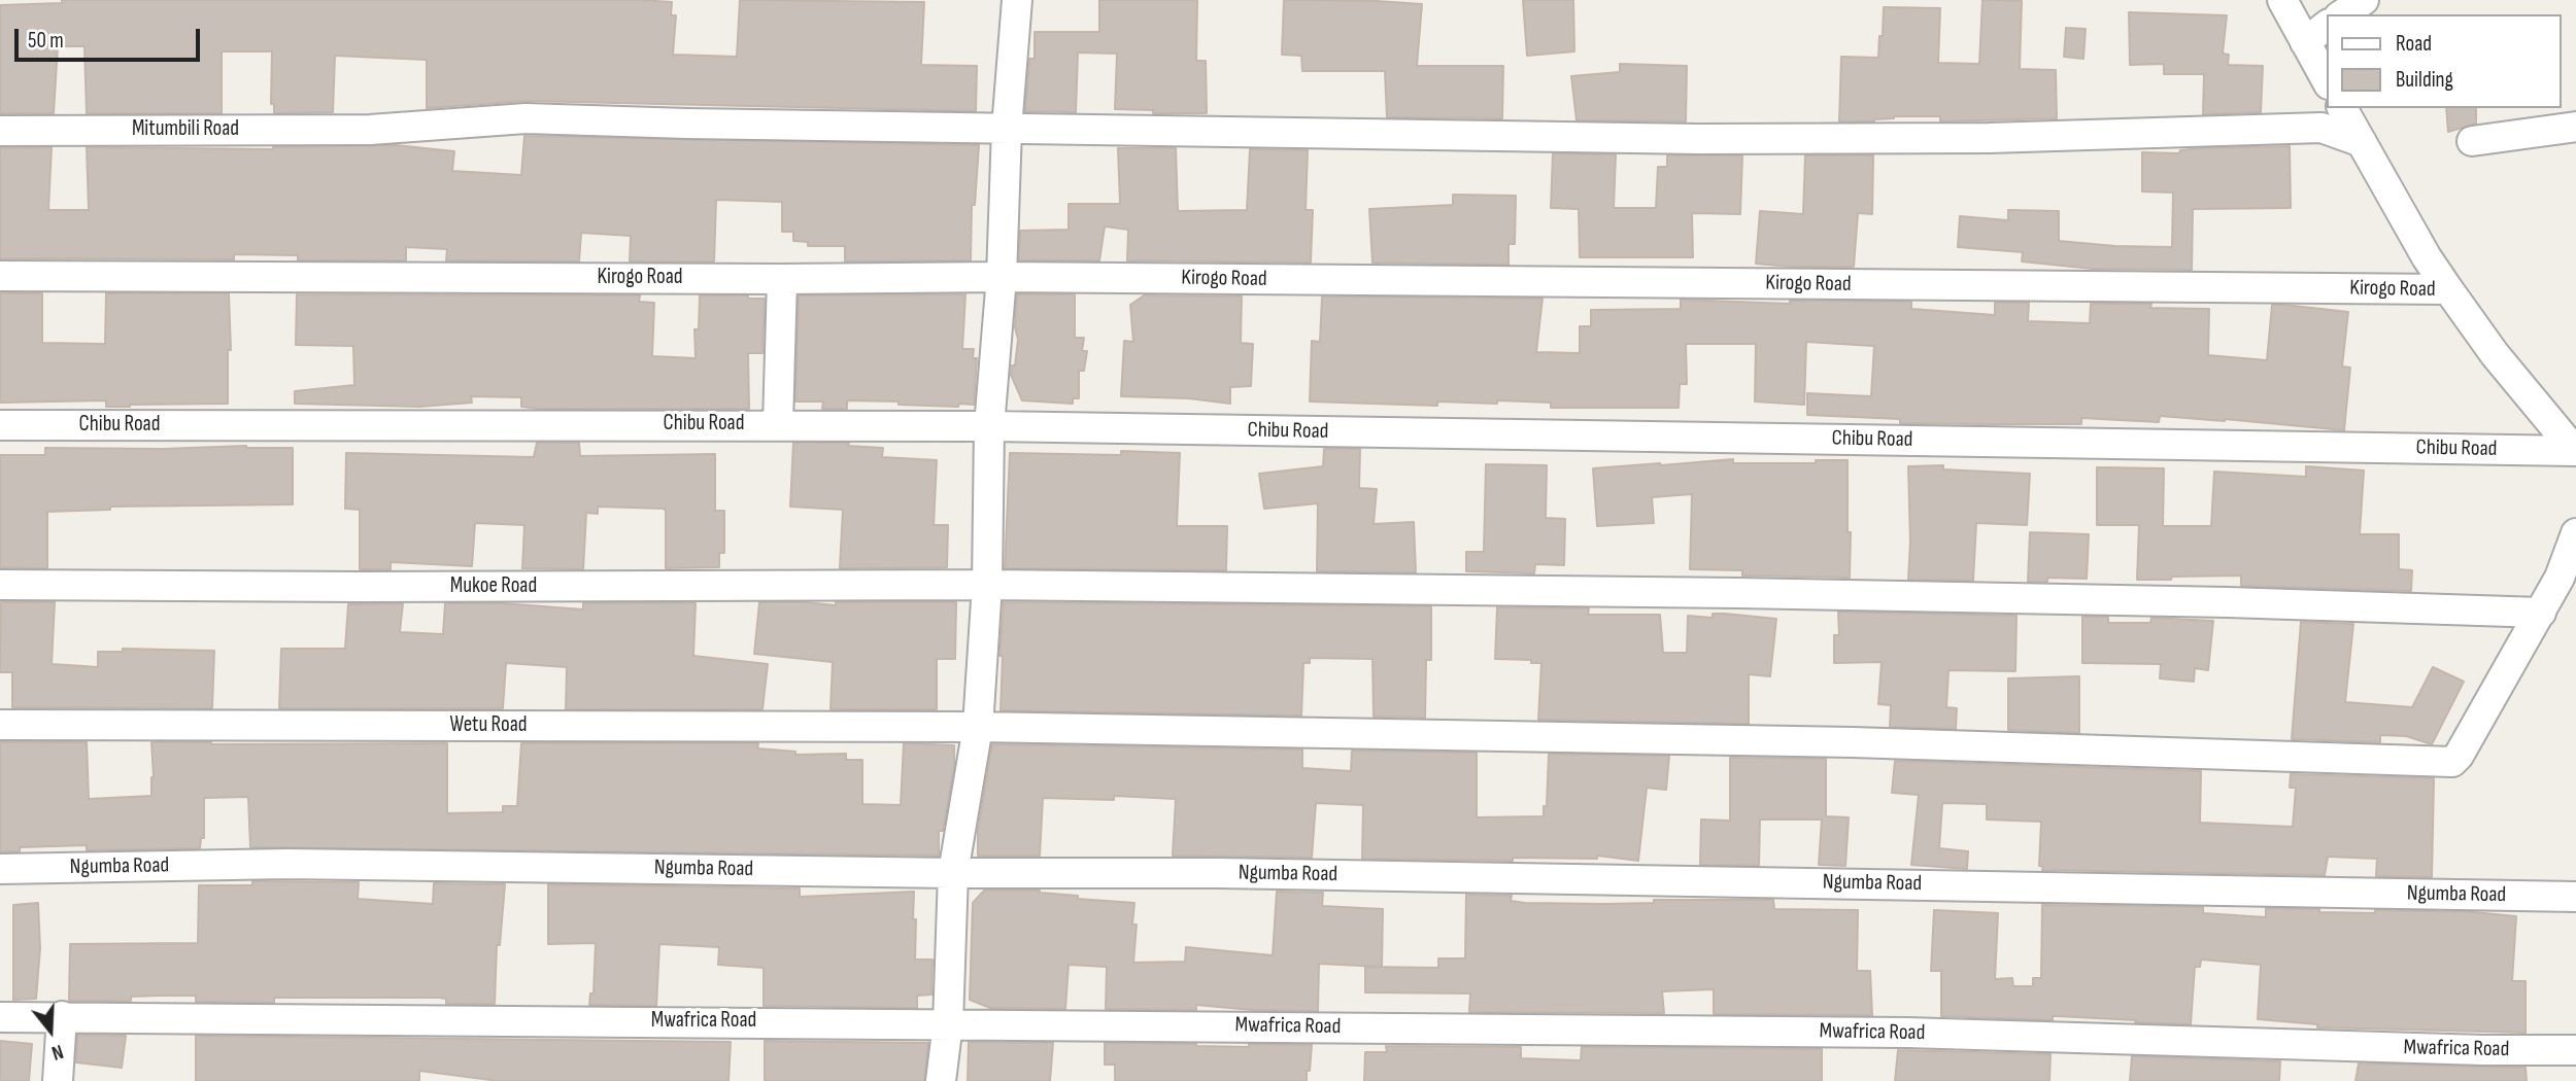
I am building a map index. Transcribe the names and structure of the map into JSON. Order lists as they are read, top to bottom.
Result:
{
  "streets": {
    "street": [
      "Mitumbili Road",
      "Kirogo Road",
      "Chibu Road",
      "Mukoe Road",
      "Wetu Road",
      "Ngumba Road",
      "Mwafrica Road"
    ]
  },
  "crossings": [
    ["Mukoe Road", "Wetu Road"]
  ],
  "legend": ["Road", "Building"],
  "scale_bar": "50 m",
  "north": "bottom"
}
